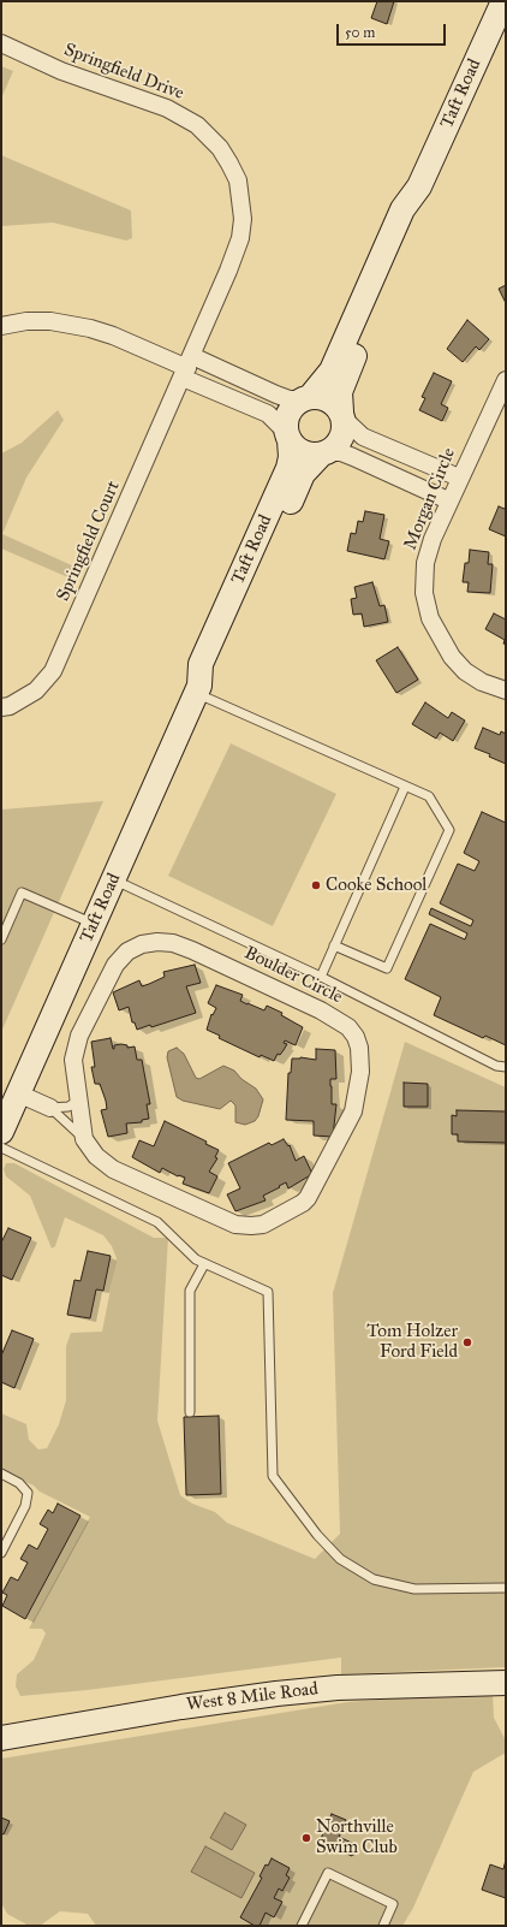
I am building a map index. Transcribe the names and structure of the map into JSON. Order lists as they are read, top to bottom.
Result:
{
  "streets": {
    "street": [
      "Springfield Drive",
      "Taft Road",
      "Morgan Circle",
      "Springfield Court",
      "Boulder Circle",
      "West 8 Mile Road"
    ]
  },
  "crossings": [
    ["Springfield Drive", "Springfield Court"]
  ],
  "places": ["Cooke School", "Tom Holzer Ford Field", "Northville Swim Club"],
  "scale_bar": "50 m"
}
